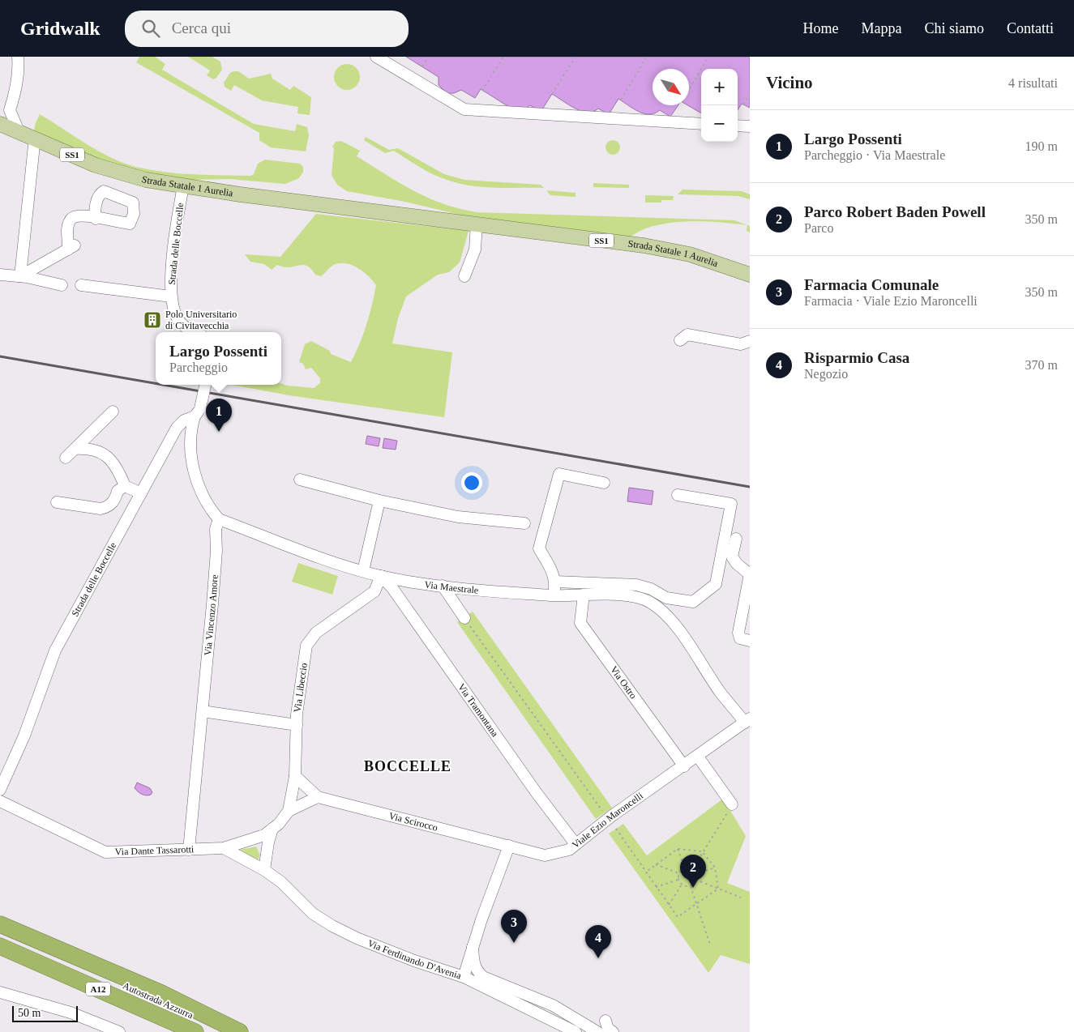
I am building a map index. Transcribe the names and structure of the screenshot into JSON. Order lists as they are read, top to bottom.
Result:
{
  "streets": {
    "highway": ["A12", "Autostrada Azzurra"],
    "main road": ["SS1", "Strada Statale 1 Aurelia"],
    "street": [
      "Strada delle Boccelle",
      "Via Maestrale",
      "Via Vincenzo Amore",
      "Via Ostro",
      "Via Libeccio",
      "Via Tramontana",
      "Via Scirocco",
      "Viale Ezio Maroncelli",
      "Via Dante Tassarotti",
      "Via Ferdinando D'Avenia"
    ]
  },
  "crossings": [
    ["Strada Statale 1 Aurelia", "Strada delle Boccelle"],
    ["Strada delle Boccelle", "Via Maestrale"],
    ["Via Maestrale", "Via Vincenzo Amore"],
    ["Via Maestrale", "Via Ostro"],
    ["Via Maestrale", "Via Libeccio"],
    ["Via Maestrale", "Via Tramontana"],
    ["Via Maestrale", "Viale Ezio Maroncelli"],
    ["Via Vincenzo Amore", "Via Dante Tassarotti"],
    ["Via Ostro", "Viale Ezio Maroncelli"],
    ["Via Libeccio", "Via Tramontana"],
    ["Via Libeccio", "Via Scirocco"],
    ["Via Tramontana", "Viale Ezio Maroncelli"],
    ["Via Scirocco", "Viale Ezio Maroncelli"],
    ["Via Dante Tassarotti", "Via Ferdinando D'Avenia"]
  ],
  "districts": ["BOCCELLE"],
  "places": {
    "building": ["Polo Universitario di Civitavecchia"]
  },
  "scale_bar": "50 m",
  "north": "bottom right",
  "page": {
    "header": "Gridwalk",
    "search": "Cerca qui",
    "nav": [
      "Home",
      "Mappa",
      "Chi siamo",
      "Contatti"
    ],
    "heading": ["Vicino", "4 risultati"],
    "map_buttons": ["+", "−"],
    "list": [
      {
        "mark": "1",
        "name": "Largo Possenti",
        "note": "Parcheggio · Via Maestrale",
        "value": "190 m"
      },
      {
        "mark": "2",
        "name": "Parco Robert Baden Powell",
        "note": "Parco",
        "value": "350 m"
      },
      {
        "mark": "3",
        "name": "Farmacia Comunale",
        "note": "Farmacia · Viale Ezio Maroncelli",
        "value": "350 m"
      },
      {
        "mark": "4",
        "name": "Risparmio Casa",
        "note": "Negozio",
        "value": "370 m"
      }
    ],
    "popup": ["Largo Possenti", "Parcheggio"],
    "pins": [
      "1",
      "2",
      "3",
      "4"
    ],
    "scale": "50 m"
  }
}
